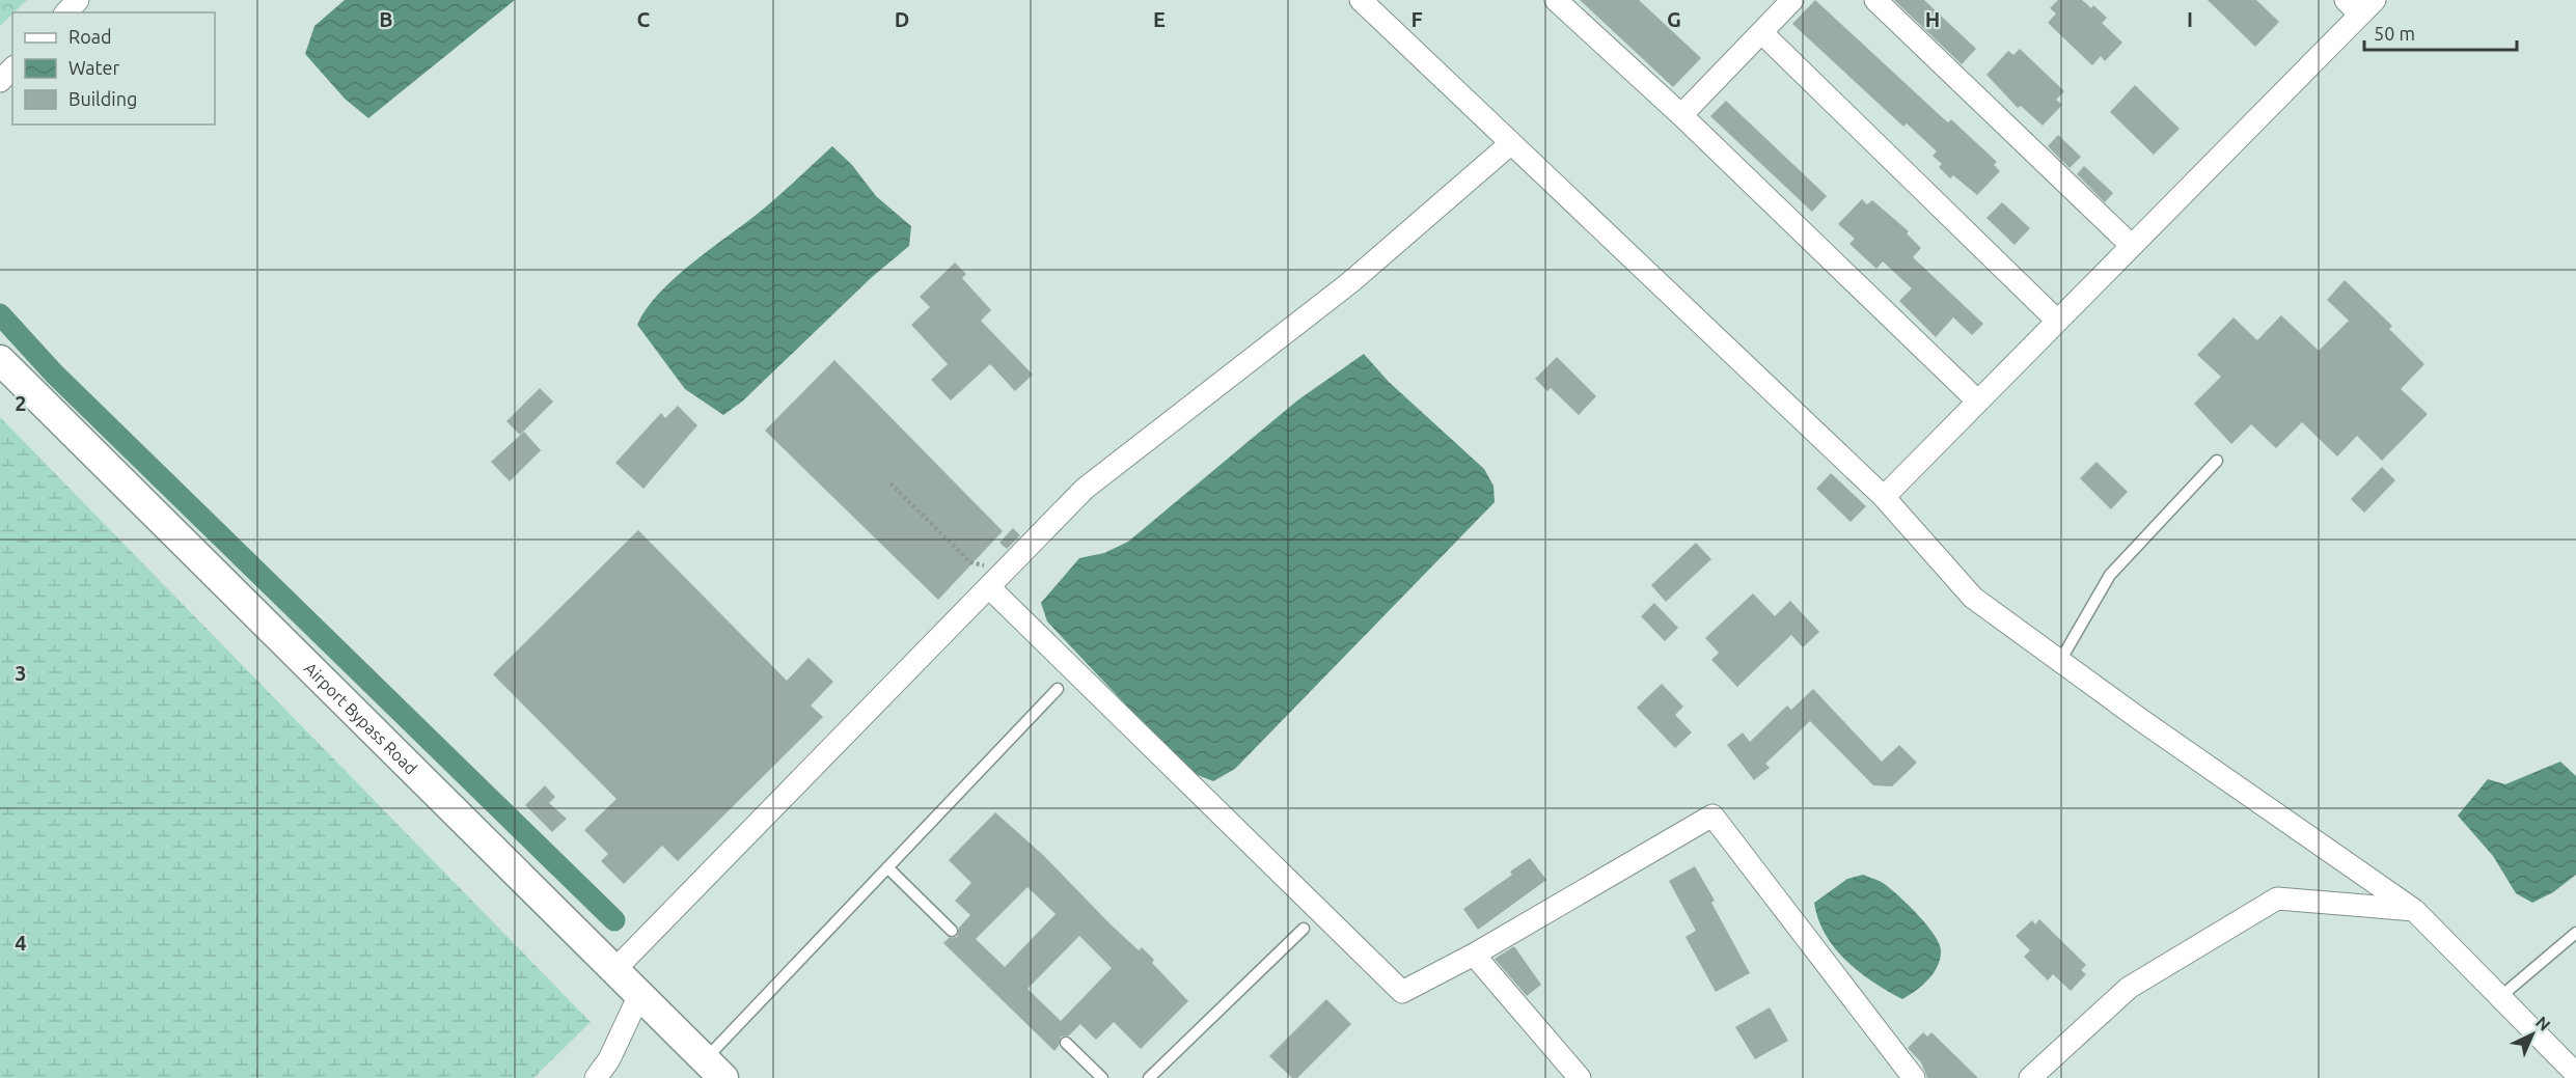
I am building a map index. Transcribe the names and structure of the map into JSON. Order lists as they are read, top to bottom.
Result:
{
  "streets": {
    "street": ["Airport Bypass Road"]
  },
  "legend": ["Road", "Water", "Building"],
  "scale_bar": "50 m",
  "north": "top right",
  "grid": {
    "columns": [
      "B",
      "C",
      "D",
      "E",
      "F",
      "G",
      "H",
      "I"
    ],
    "rows": ["2", "3", "4"]
  }
}
